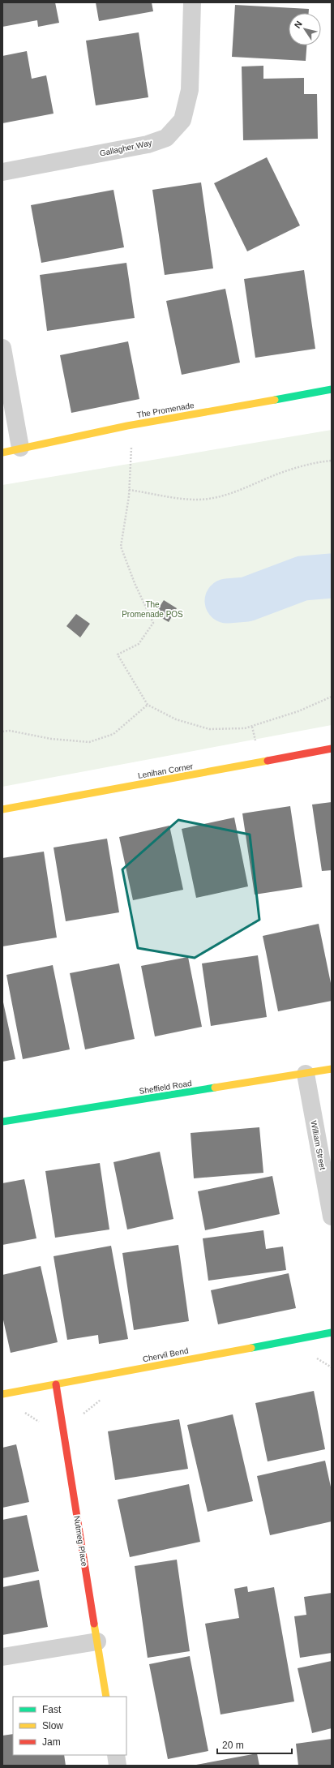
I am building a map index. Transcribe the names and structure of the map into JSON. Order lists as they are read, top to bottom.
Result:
{
  "streets": {
    "street": [
      "Gallagher Way",
      "The Promenade",
      "Lenihan Corner",
      "Sheffield Road",
      "William Street",
      "Chervil Bend",
      "Nutmeg Place"
    ]
  },
  "crossings": [
    ["Sheffield Road", "William Street"],
    ["Chervil Bend", "Nutmeg Place"]
  ],
  "parks": ["The Promenade POS"],
  "legend": ["Fast", "Slow", "Jam"],
  "scale_bar": "20 m",
  "north": "top left"
}
